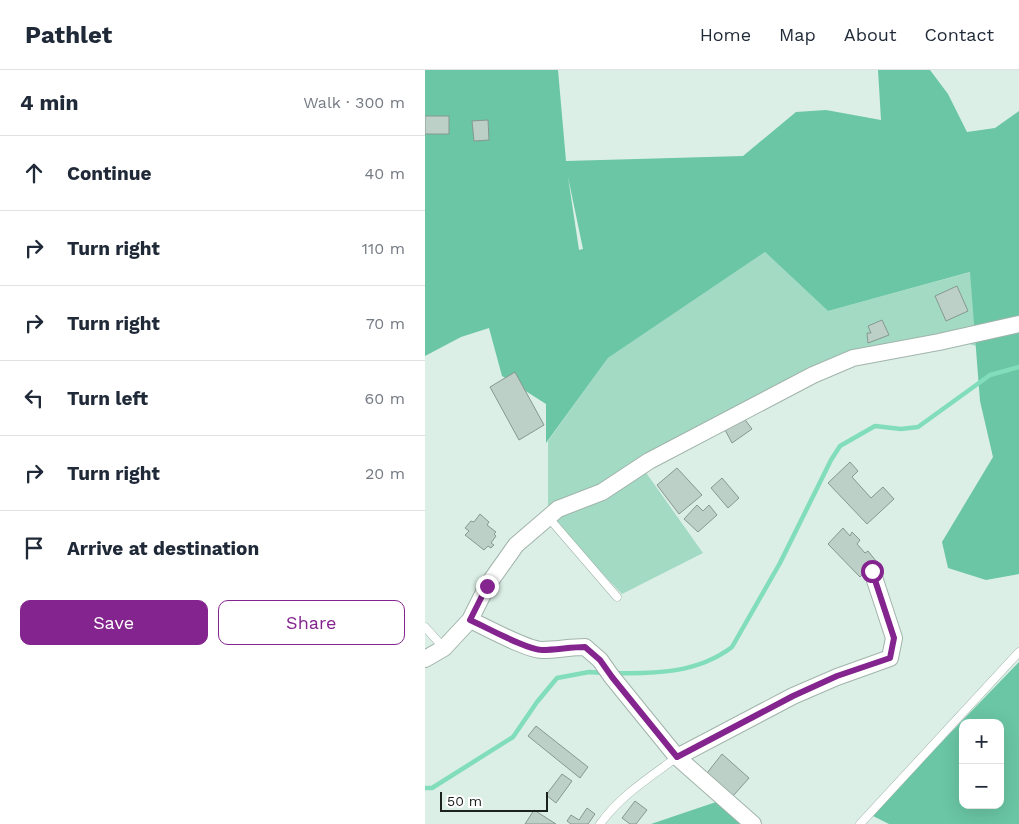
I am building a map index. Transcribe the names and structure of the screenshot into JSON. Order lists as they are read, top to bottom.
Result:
{
  "scale_bar": "50 m",
  "page": {
    "header": "Pathlet",
    "nav": [
      "Home",
      "Map",
      "About",
      "Contact"
    ],
    "heading": ["4 min", "Walk · 300 m"],
    "list": [
      ["Continue", "40 m"],
      ["Turn right", "110 m"],
      ["Turn right", "70 m"],
      ["Turn left", "60 m"],
      ["Turn right", "20 m"],
      "Arrive at destination"
    ],
    "buttons": ["Save", "Share"],
    "map_buttons": ["+", "−"],
    "scale": "50 m"
  }
}
